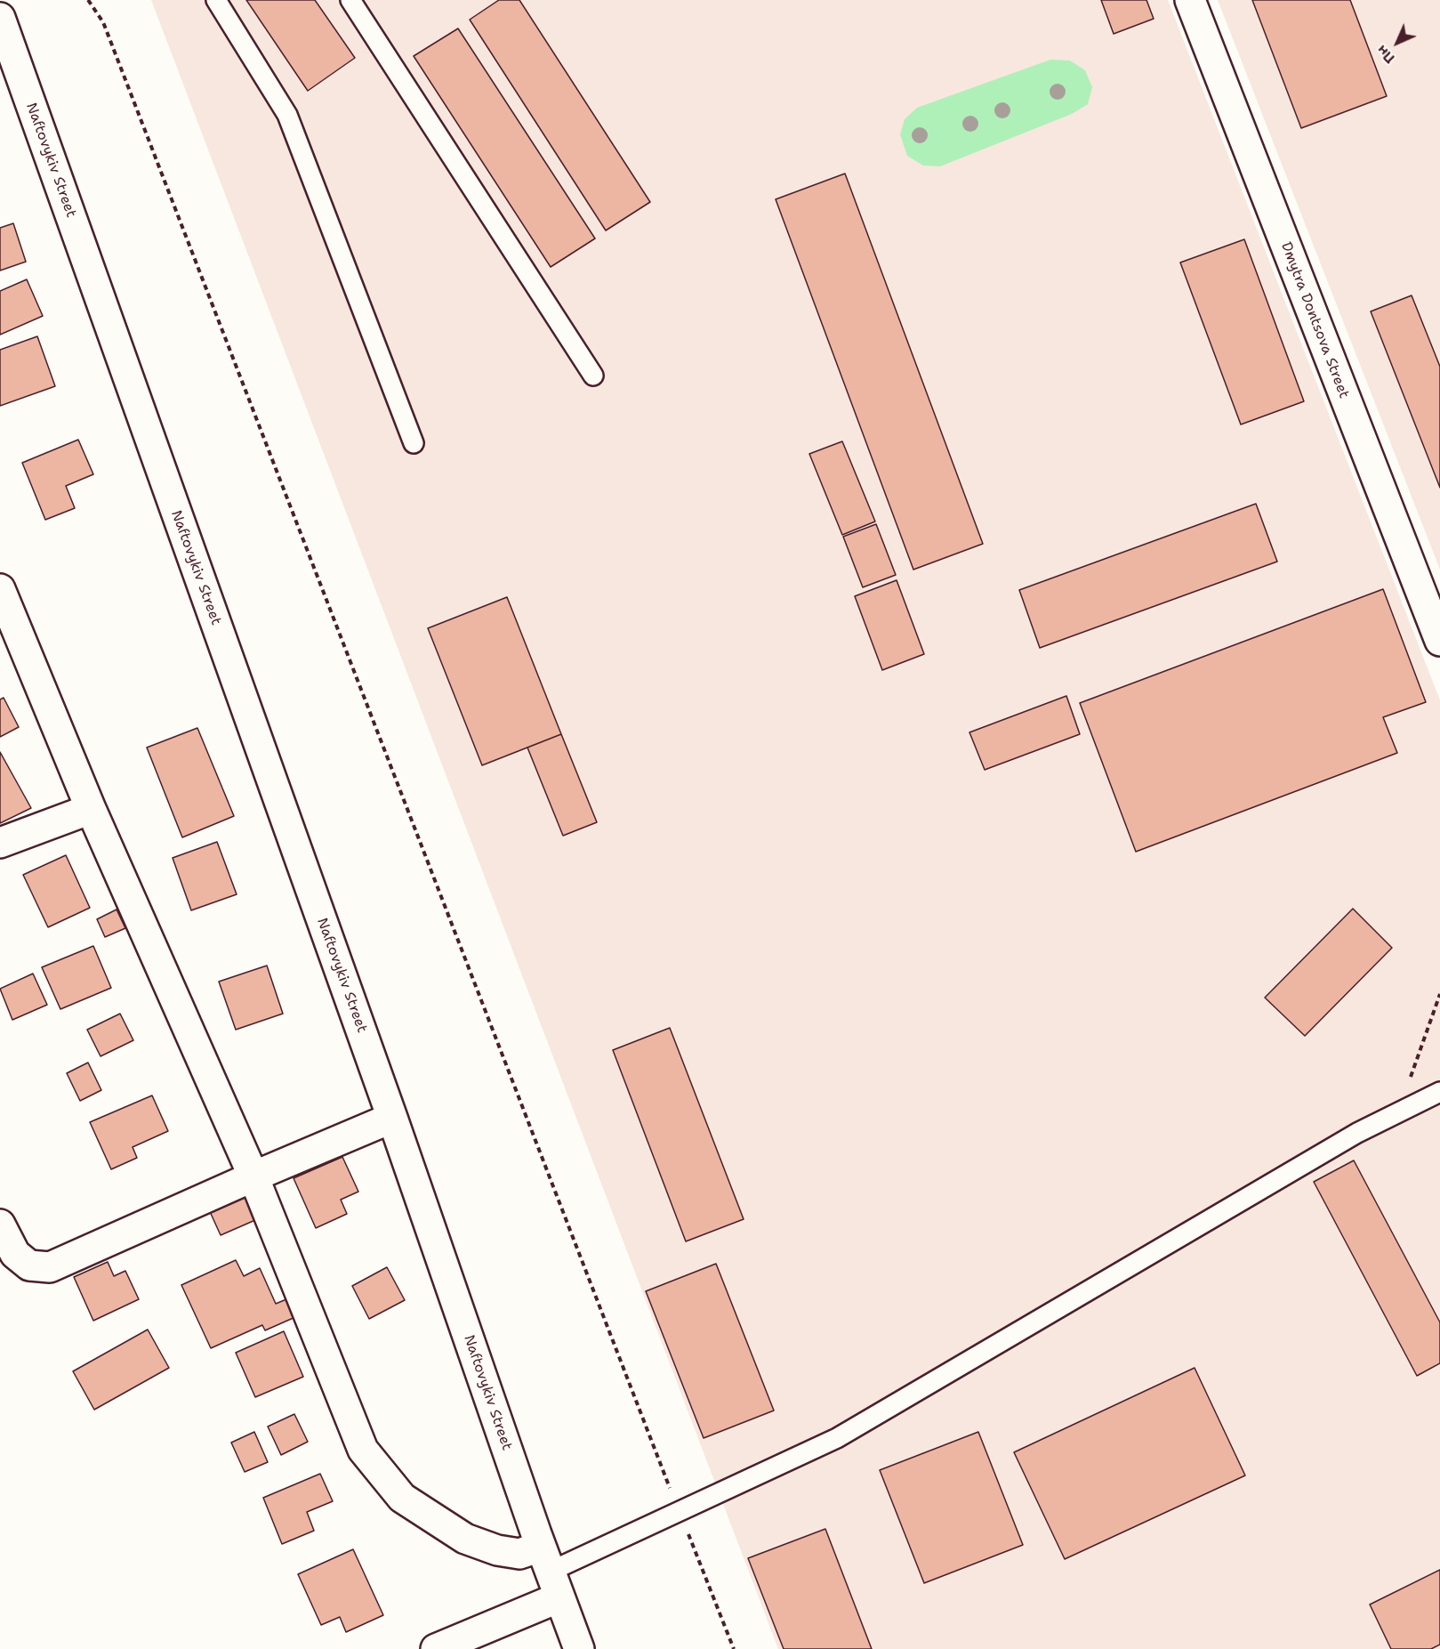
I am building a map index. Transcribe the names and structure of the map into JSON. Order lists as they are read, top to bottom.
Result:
{
  "streets": {
    "street": ["Naftovykiv Street", "Dmytra Dontsova Street"]
  },
  "north": "bottom left"
}
